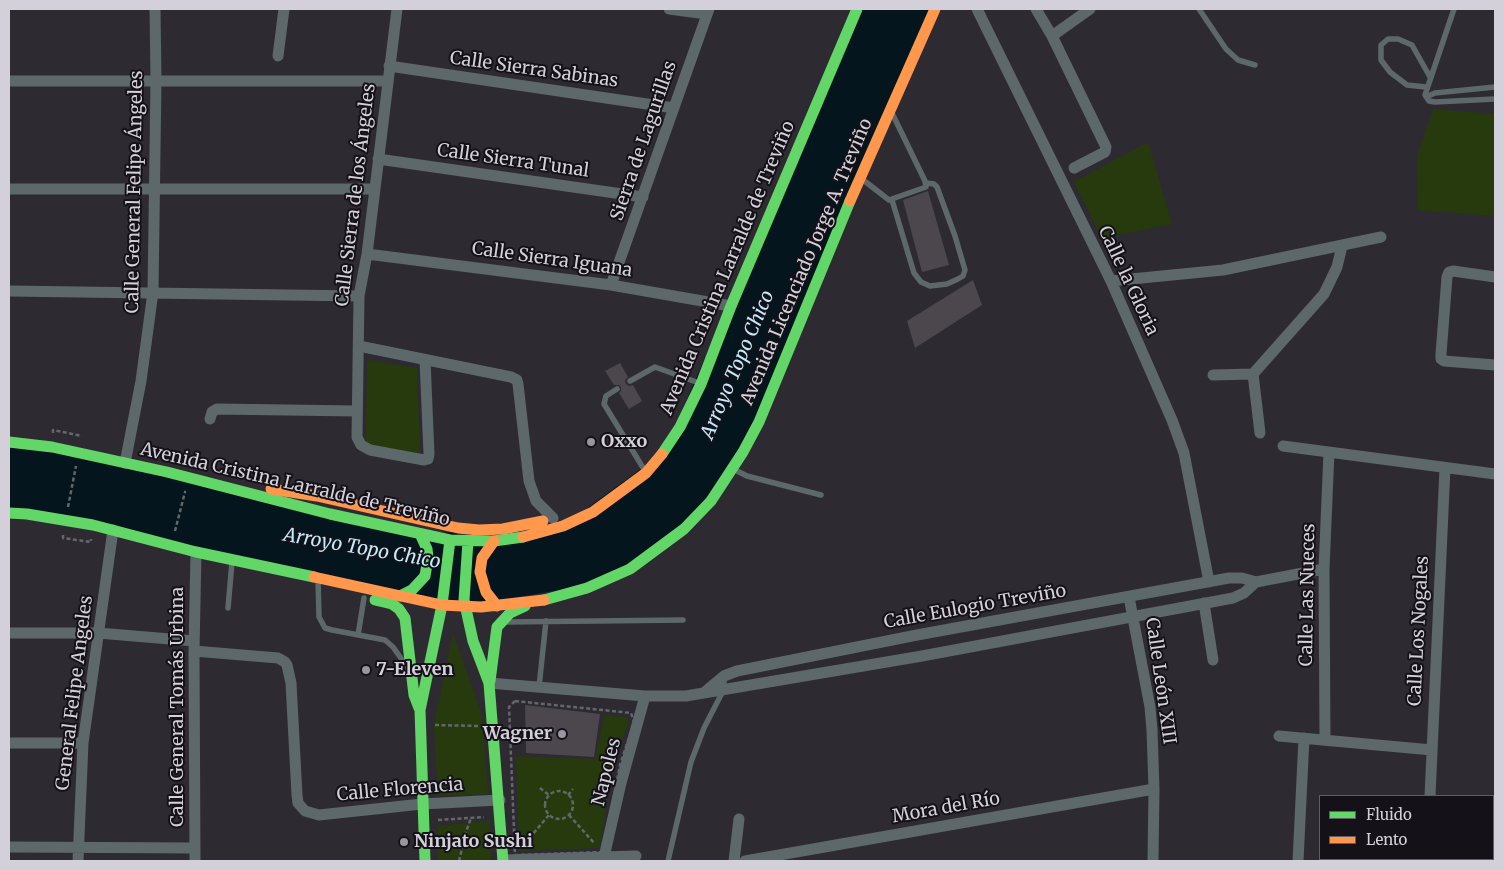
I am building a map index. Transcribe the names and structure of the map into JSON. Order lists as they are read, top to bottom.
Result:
{
  "streets": {
    "main road": ["Avenida Licenciado Jorge A. Treviño", "Avenida Cristina Larralde de Treviño"],
    "street": [
      "Calle Sierra Sabinas",
      "Sierra de Lagurillas",
      "Calle Sierra Tunal",
      "Calle General Felipe Ángeles",
      "Calle Sierra de los Ángeles",
      "Calle Sierra Iguana",
      "Calle la Gloria",
      "Calle Las Nueces",
      "Calle Eulogio Treviño",
      "Calle Los Nogales",
      "Calle León XIII",
      "General Felipe Angeles",
      "Calle General Tomás Urbina",
      "Napoles",
      "Calle Florencia",
      "Mora del Río"
    ]
  },
  "crossings": [
    ["Calle Sierra Sabinas", "Sierra de Lagurillas"],
    ["Calle Sierra Sabinas", "Calle Sierra de los Ángeles"],
    ["Sierra de Lagurillas", "Calle Sierra Tunal"],
    ["Sierra de Lagurillas", "Calle Sierra Iguana"],
    ["Calle Sierra Tunal", "Calle Sierra de los Ángeles"],
    ["Calle General Felipe Ángeles", "Avenida Cristina Larralde de Treviño"],
    ["Calle Sierra de los Ángeles", "Calle Sierra Iguana"],
    ["Calle Sierra Iguana", "Avenida Cristina Larralde de Treviño"],
    ["Avenida Licenciado Jorge A. Treviño", "General Felipe Angeles"],
    ["Avenida Licenciado Jorge A. Treviño", "Calle General Tomás Urbina"],
    ["Calle la Gloria", "Calle Eulogio Treviño"],
    ["Calle Las Nueces", "Calle Eulogio Treviño"],
    ["Calle Eulogio Treviño", "Calle León XIII"],
    ["Calle Eulogio Treviño", "Napoles"],
    ["Calle León XIII", "Mora del Río"],
    ["Calle General Tomás Urbina", "Calle Florencia"]
  ],
  "water": ["Arroyo Topo Chico"],
  "places": [
    "Oxxo",
    "7-Eleven",
    "Wagner",
    "Ninjato Sushi"
  ],
  "legend": ["Fluido", "Lento"]
}
